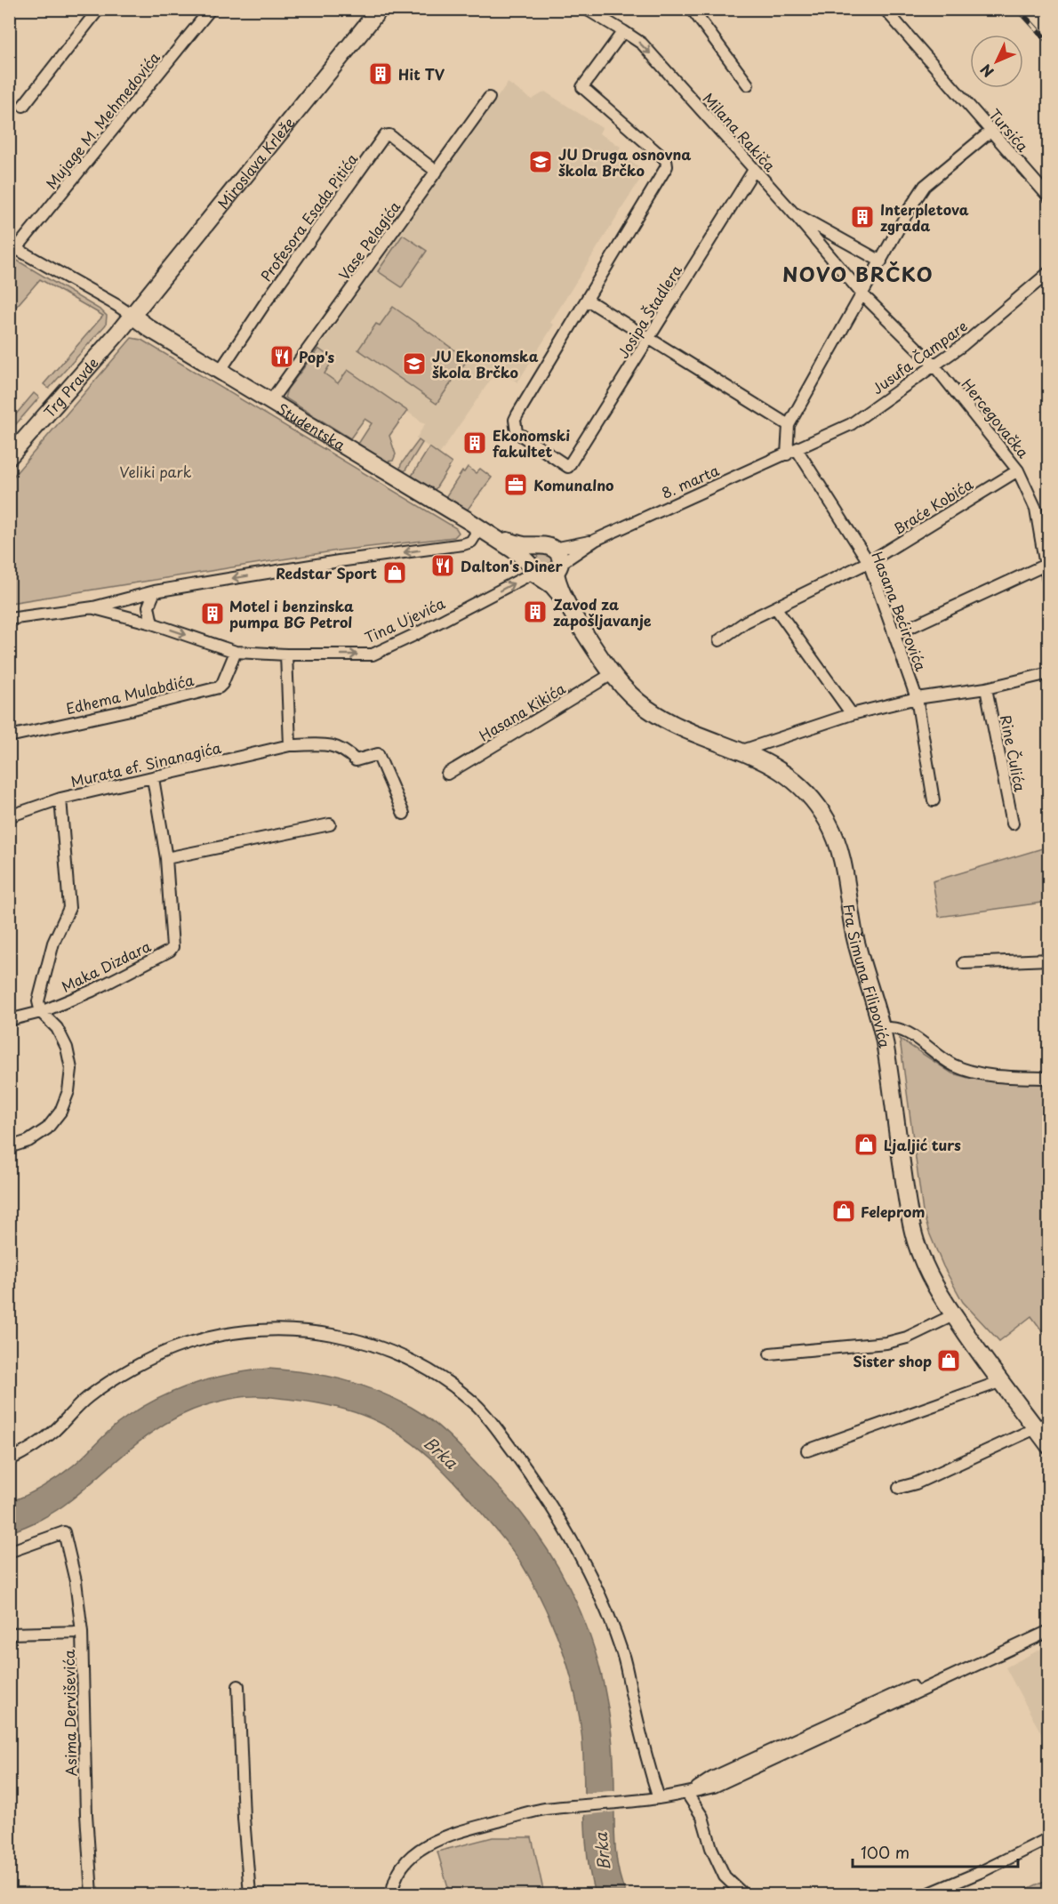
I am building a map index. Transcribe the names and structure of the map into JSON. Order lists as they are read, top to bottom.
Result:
{
  "streets": {
    "main road": [
      "Miroslava Krleže",
      "Trg Pravde",
      "Studentska",
      "Fra Šimuna Filipovića"
    ],
    "street": [
      "Mujage M. Mehmedovića",
      "Tursića",
      "Milana Rakiča",
      "Profesora Esada Pitića",
      "Vase Pelagića",
      "Josipa Štadlera",
      "Jusufa Čampare",
      "Hercegovačka",
      "8. marta",
      "Braće Kobića",
      "Hasana Bećirovića",
      "Tina Ujevića",
      "Edhema Mulabdića",
      "Hasana Kikića",
      "Rine Čulića",
      "Murata ef. Sinanagića",
      "Maka Dizdara",
      "Asima Derviševića"
    ]
  },
  "crossings": [
    ["Milana Rakiča", "Josipa Štadlera"],
    ["Milana Rakiča", "Hercegovačka"],
    ["Miroslava Krleže", "Trg Pravde"],
    ["Miroslava Krleže", "Studentska"],
    ["Profesora Esada Pitića", "Vase Pelagića"],
    ["Profesora Esada Pitića", "Studentska"],
    ["Vase Pelagića", "Studentska"],
    ["Jusufa Čampare", "Hercegovačka"],
    ["Jusufa Čampare", "8. marta"],
    ["Jusufa Čampare", "Hasana Bećirovića"],
    ["Trg Pravde", "Studentska"],
    ["Hercegovačka", "Braće Kobića"],
    ["Studentska", "Tina Ujevića"],
    ["Studentska", "Fra Šimuna Filipovića"],
    ["8. marta", "Hasana Bećirovića"],
    ["Braće Kobića", "Hasana Bećirovića"],
    ["Tina Ujevića", "Edhema Mulabdića"],
    ["Tina Ujevića", "Fra Šimuna Filipovića"],
    ["Hasana Kikića", "Fra Šimuna Filipovića"],
    ["Murata ef. Sinanagića", "Maka Dizdara"]
  ],
  "districts": ["NOVO BRČKO"],
  "water": ["Brka"],
  "parks": ["Veliki park"],
  "places": {
    "building": [
      "Hit TV",
      "Interpletova zgrada",
      "Ekonomski fakultet",
      "Zavod za zapošljavanje",
      "Motel i benzinska pumpa BG Petrol"
    ],
    "school or university": ["JU Druga osnovna škola Brčko", "JU Ekonomska škola Brčko"],
    "restaurant": ["Pop's", "Dalton's Diner"],
    "office": ["Komunalno"],
    "shop": [
      "Redstar Sport",
      "Ljaljić turs",
      "Feleprom",
      "Sister shop"
    ]
  },
  "scale_bar": "100 m",
  "north": "bottom left"
}
